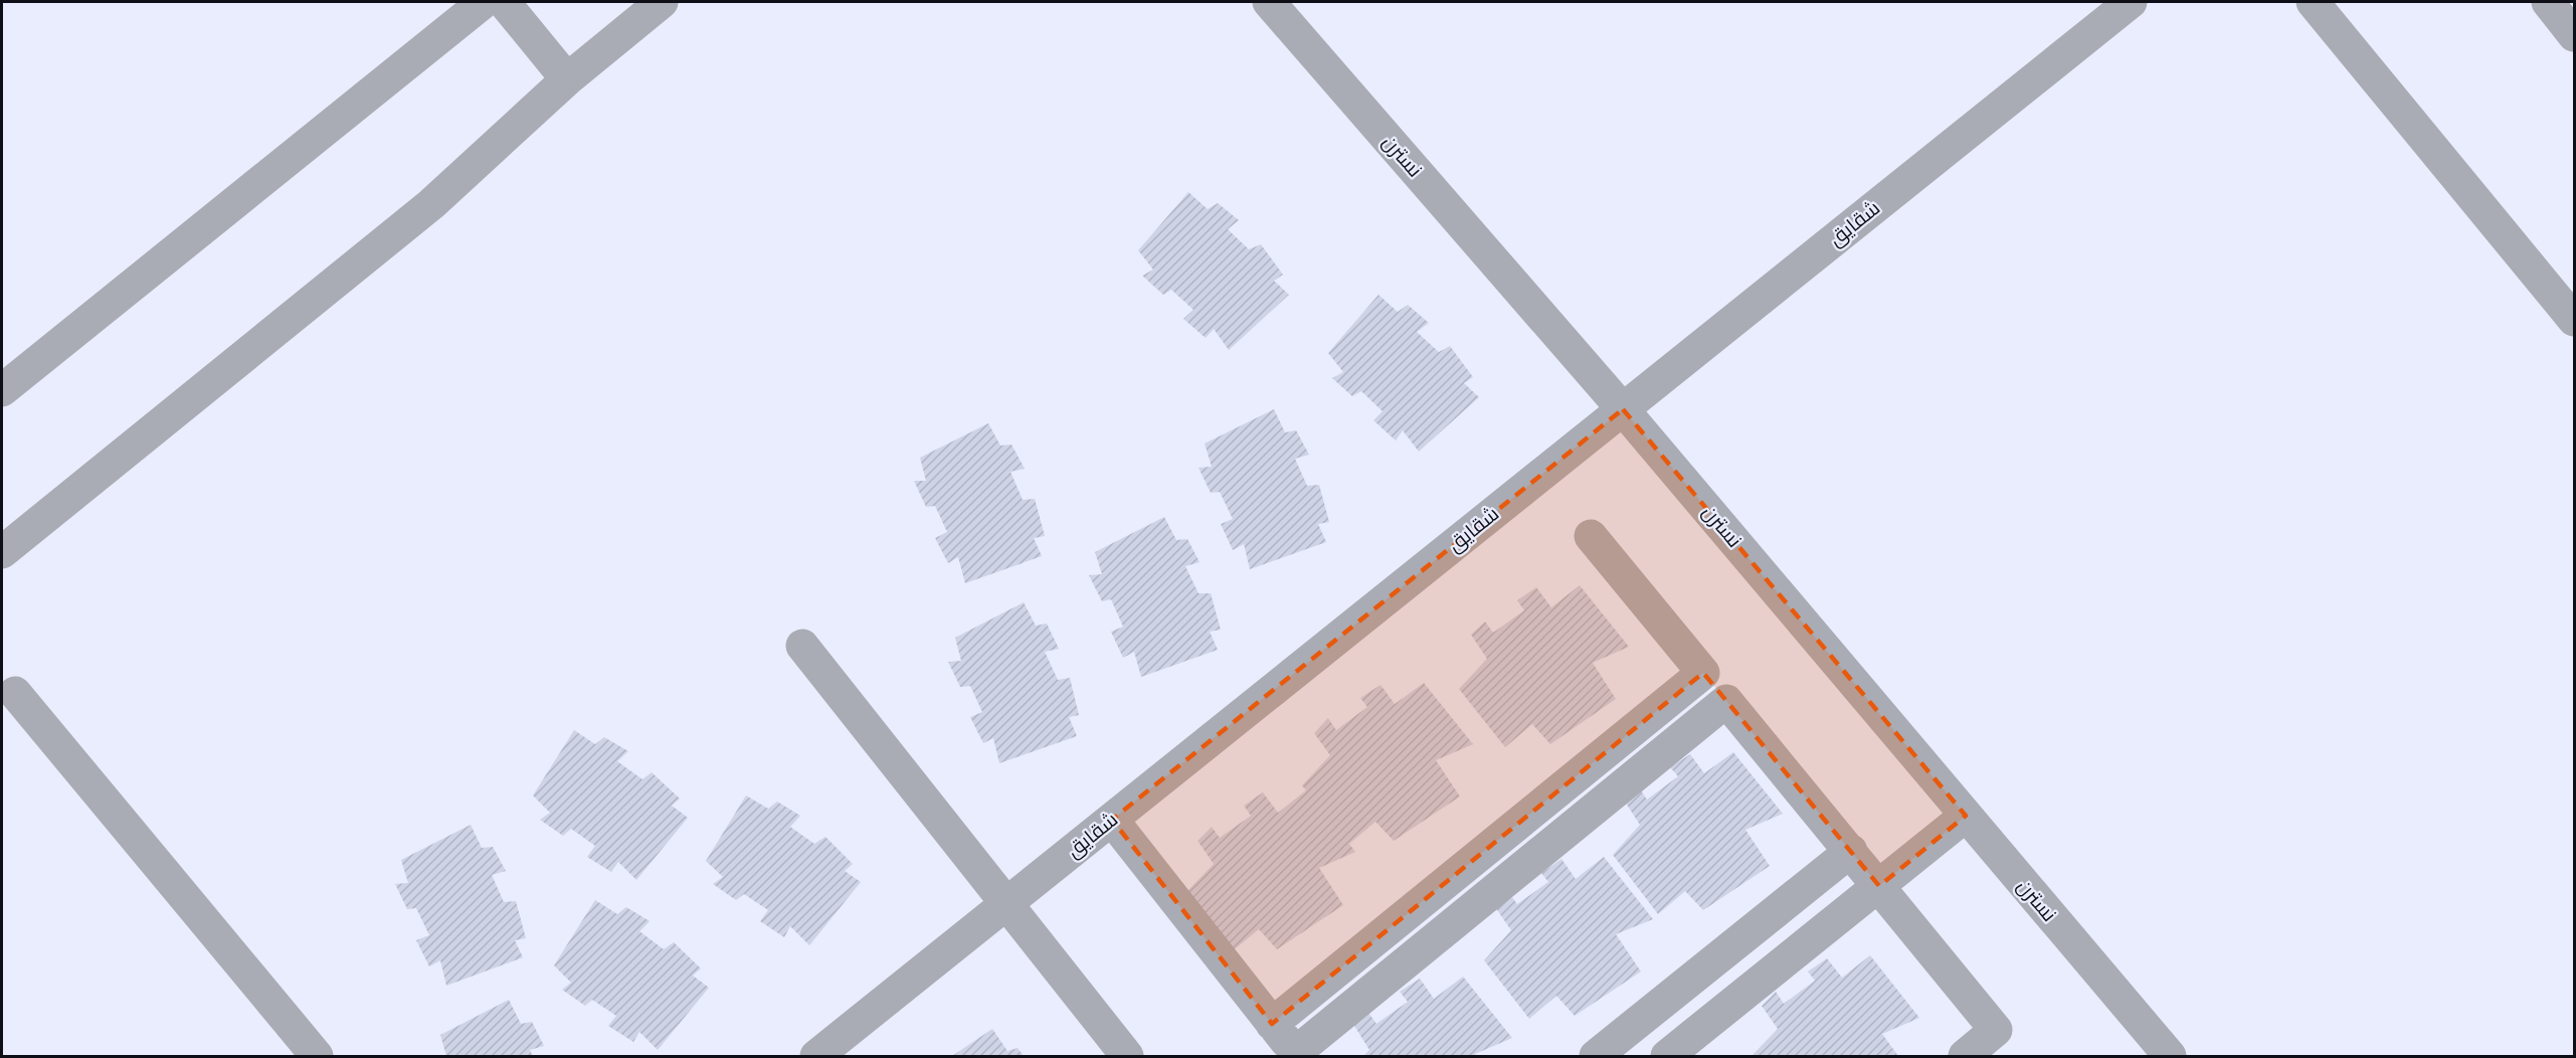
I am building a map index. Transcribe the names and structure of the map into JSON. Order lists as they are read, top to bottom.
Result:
{
  "streets": {
    "street": ["نسترن", "شقایق"]
  },
  "crossings": [
    ["نسترن", "شقایق"]
  ]
}
